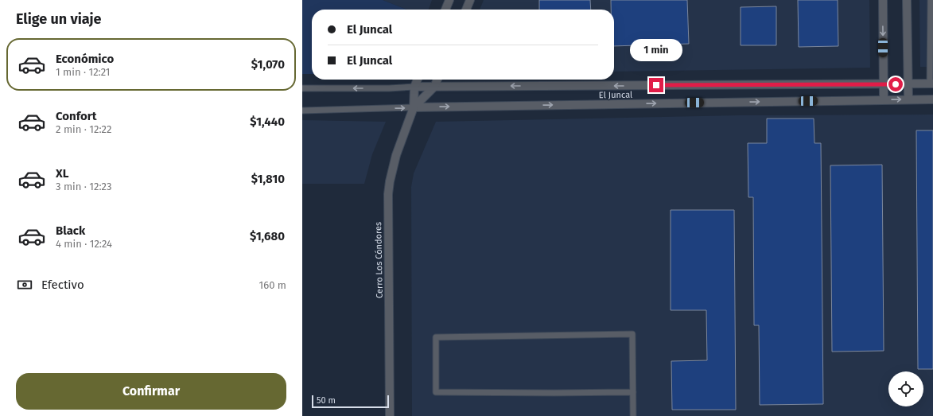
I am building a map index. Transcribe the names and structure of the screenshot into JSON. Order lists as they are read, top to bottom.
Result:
{
  "streets": {
    "street": ["El Juncal", "Cerro Los Cóndores"]
  },
  "crossings": [
    ["El Juncal", "Cerro Los Cóndores"]
  ],
  "scale_bar": "50 m",
  "page": {
    "heading": "Elige un viaje",
    "banner": ["El Juncal", "El Juncal"],
    "list": [
      {
        "name": "Económico",
        "note": "1 min · 12:21",
        "value": "$1,070"
      },
      {
        "name": "Confort",
        "note": "2 min · 12:22",
        "value": "$1,440"
      },
      {
        "name": "XL",
        "note": "3 min · 12:23",
        "value": "$1,810"
      },
      {
        "name": "Black",
        "note": "4 min · 12:24",
        "value": "$1,680"
      }
    ],
    "bubble": "1 min",
    "pay": ["Efectivo", "160 m"],
    "buttons": "Confirmar",
    "scale": "50 m"
  }
}
